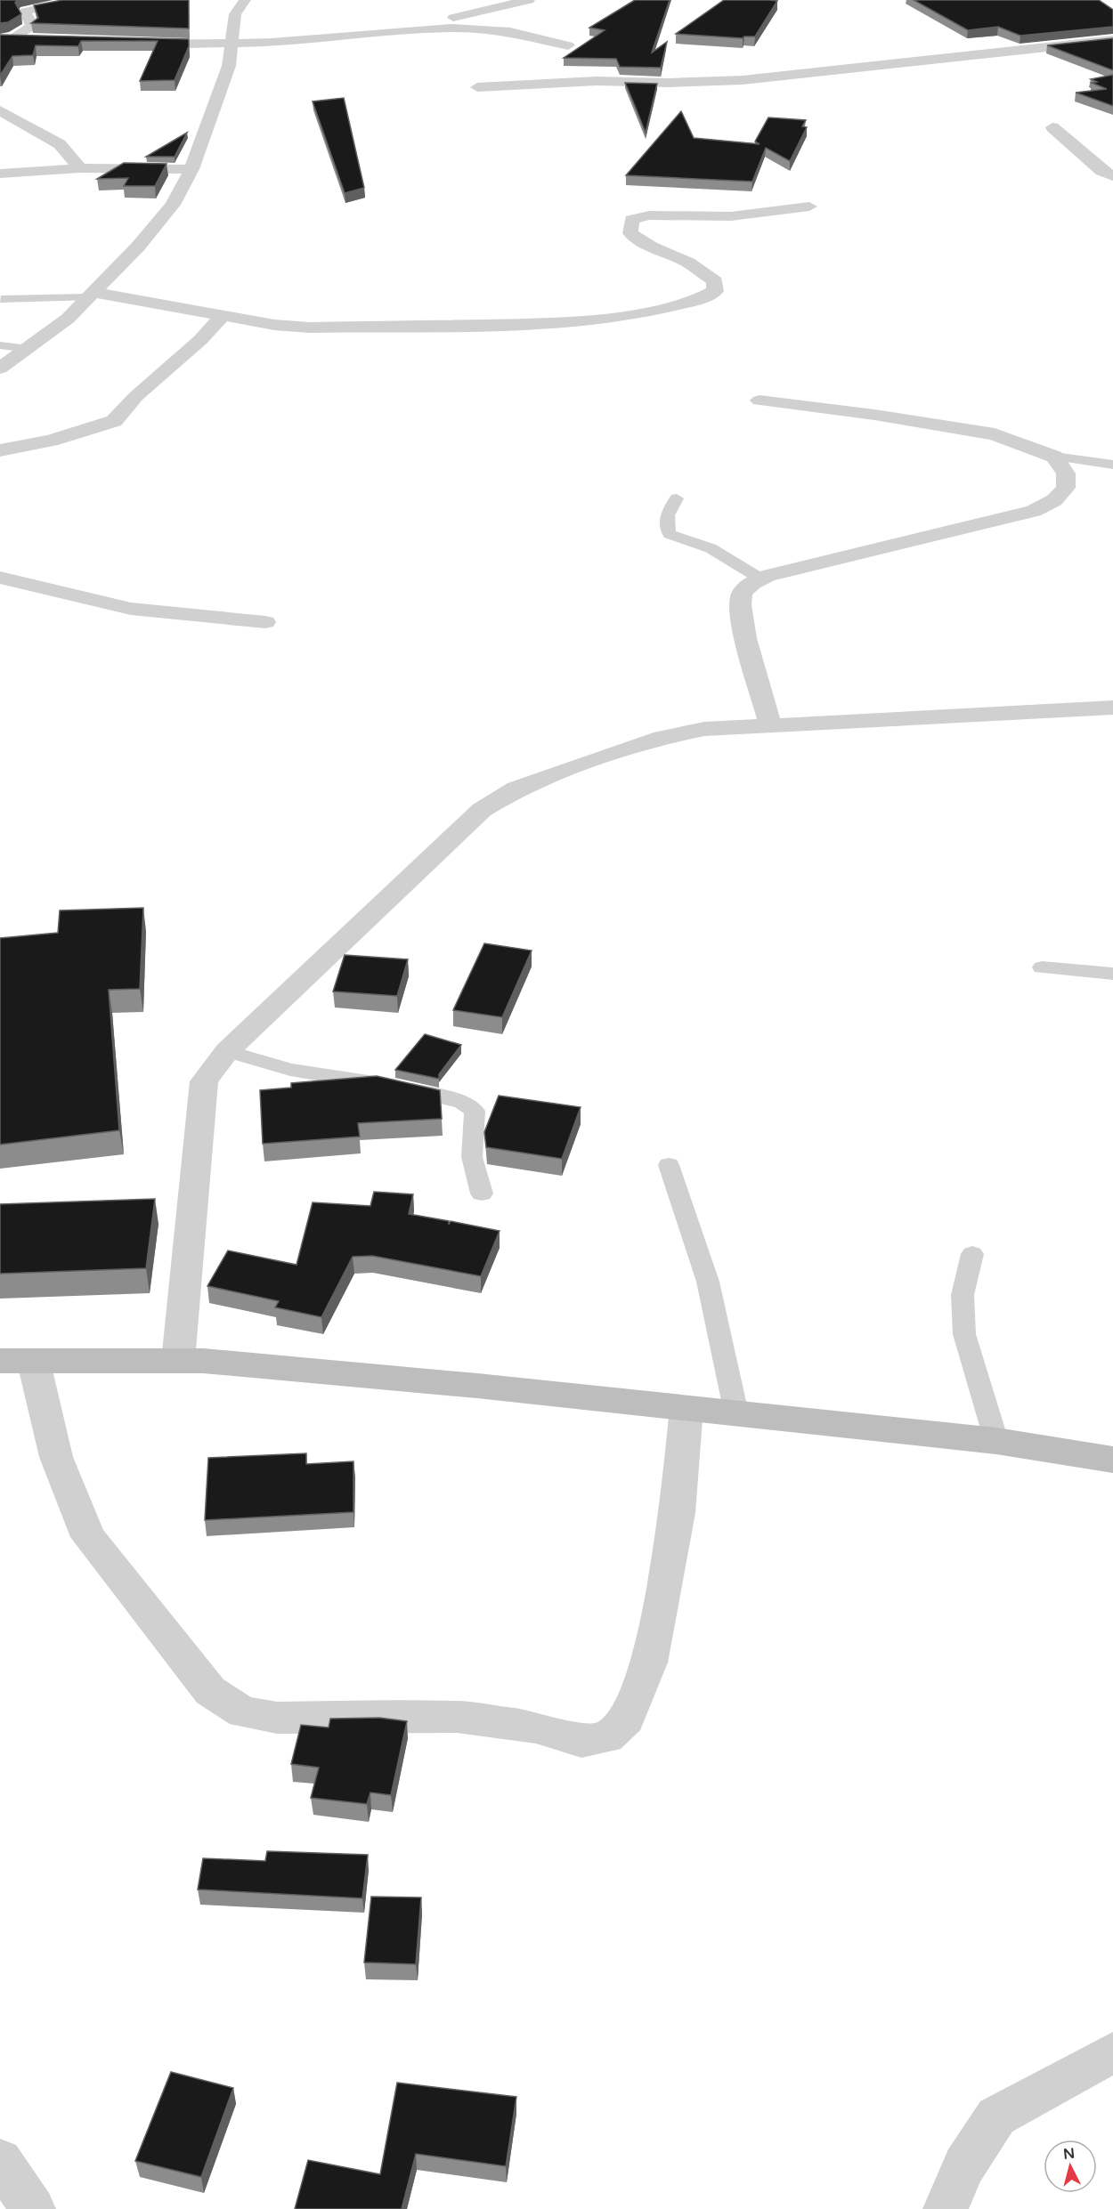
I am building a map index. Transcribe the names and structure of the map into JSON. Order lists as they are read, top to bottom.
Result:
{
  "north": "top"
}
